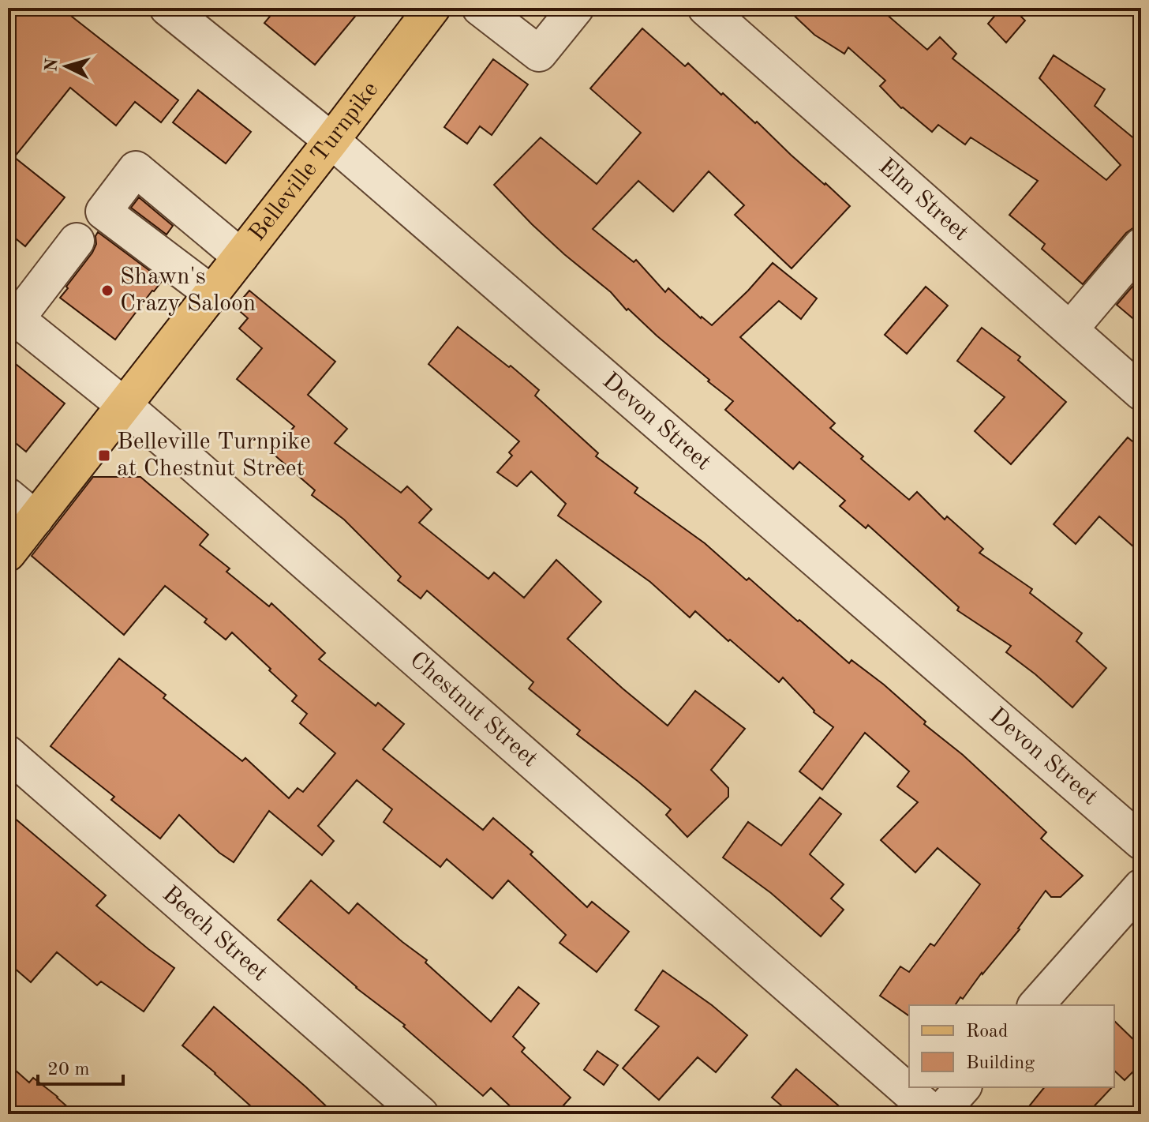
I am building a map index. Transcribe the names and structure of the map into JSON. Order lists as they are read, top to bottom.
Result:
{
  "streets": {
    "main road": ["Belleville Turnpike"],
    "street": [
      "Elm Street",
      "Devon Street",
      "Chestnut Street",
      "Beech Street"
    ]
  },
  "crossings": [
    ["Belleville Turnpike", "Devon Street"],
    ["Belleville Turnpike", "Chestnut Street"]
  ],
  "places": {
    "other": ["Shawn's Crazy Saloon"],
    "transit": ["Belleville Turnpike at Chestnut Street"]
  },
  "legend": ["Road", "Building"],
  "scale_bar": "20 m",
  "north": "left"
}
